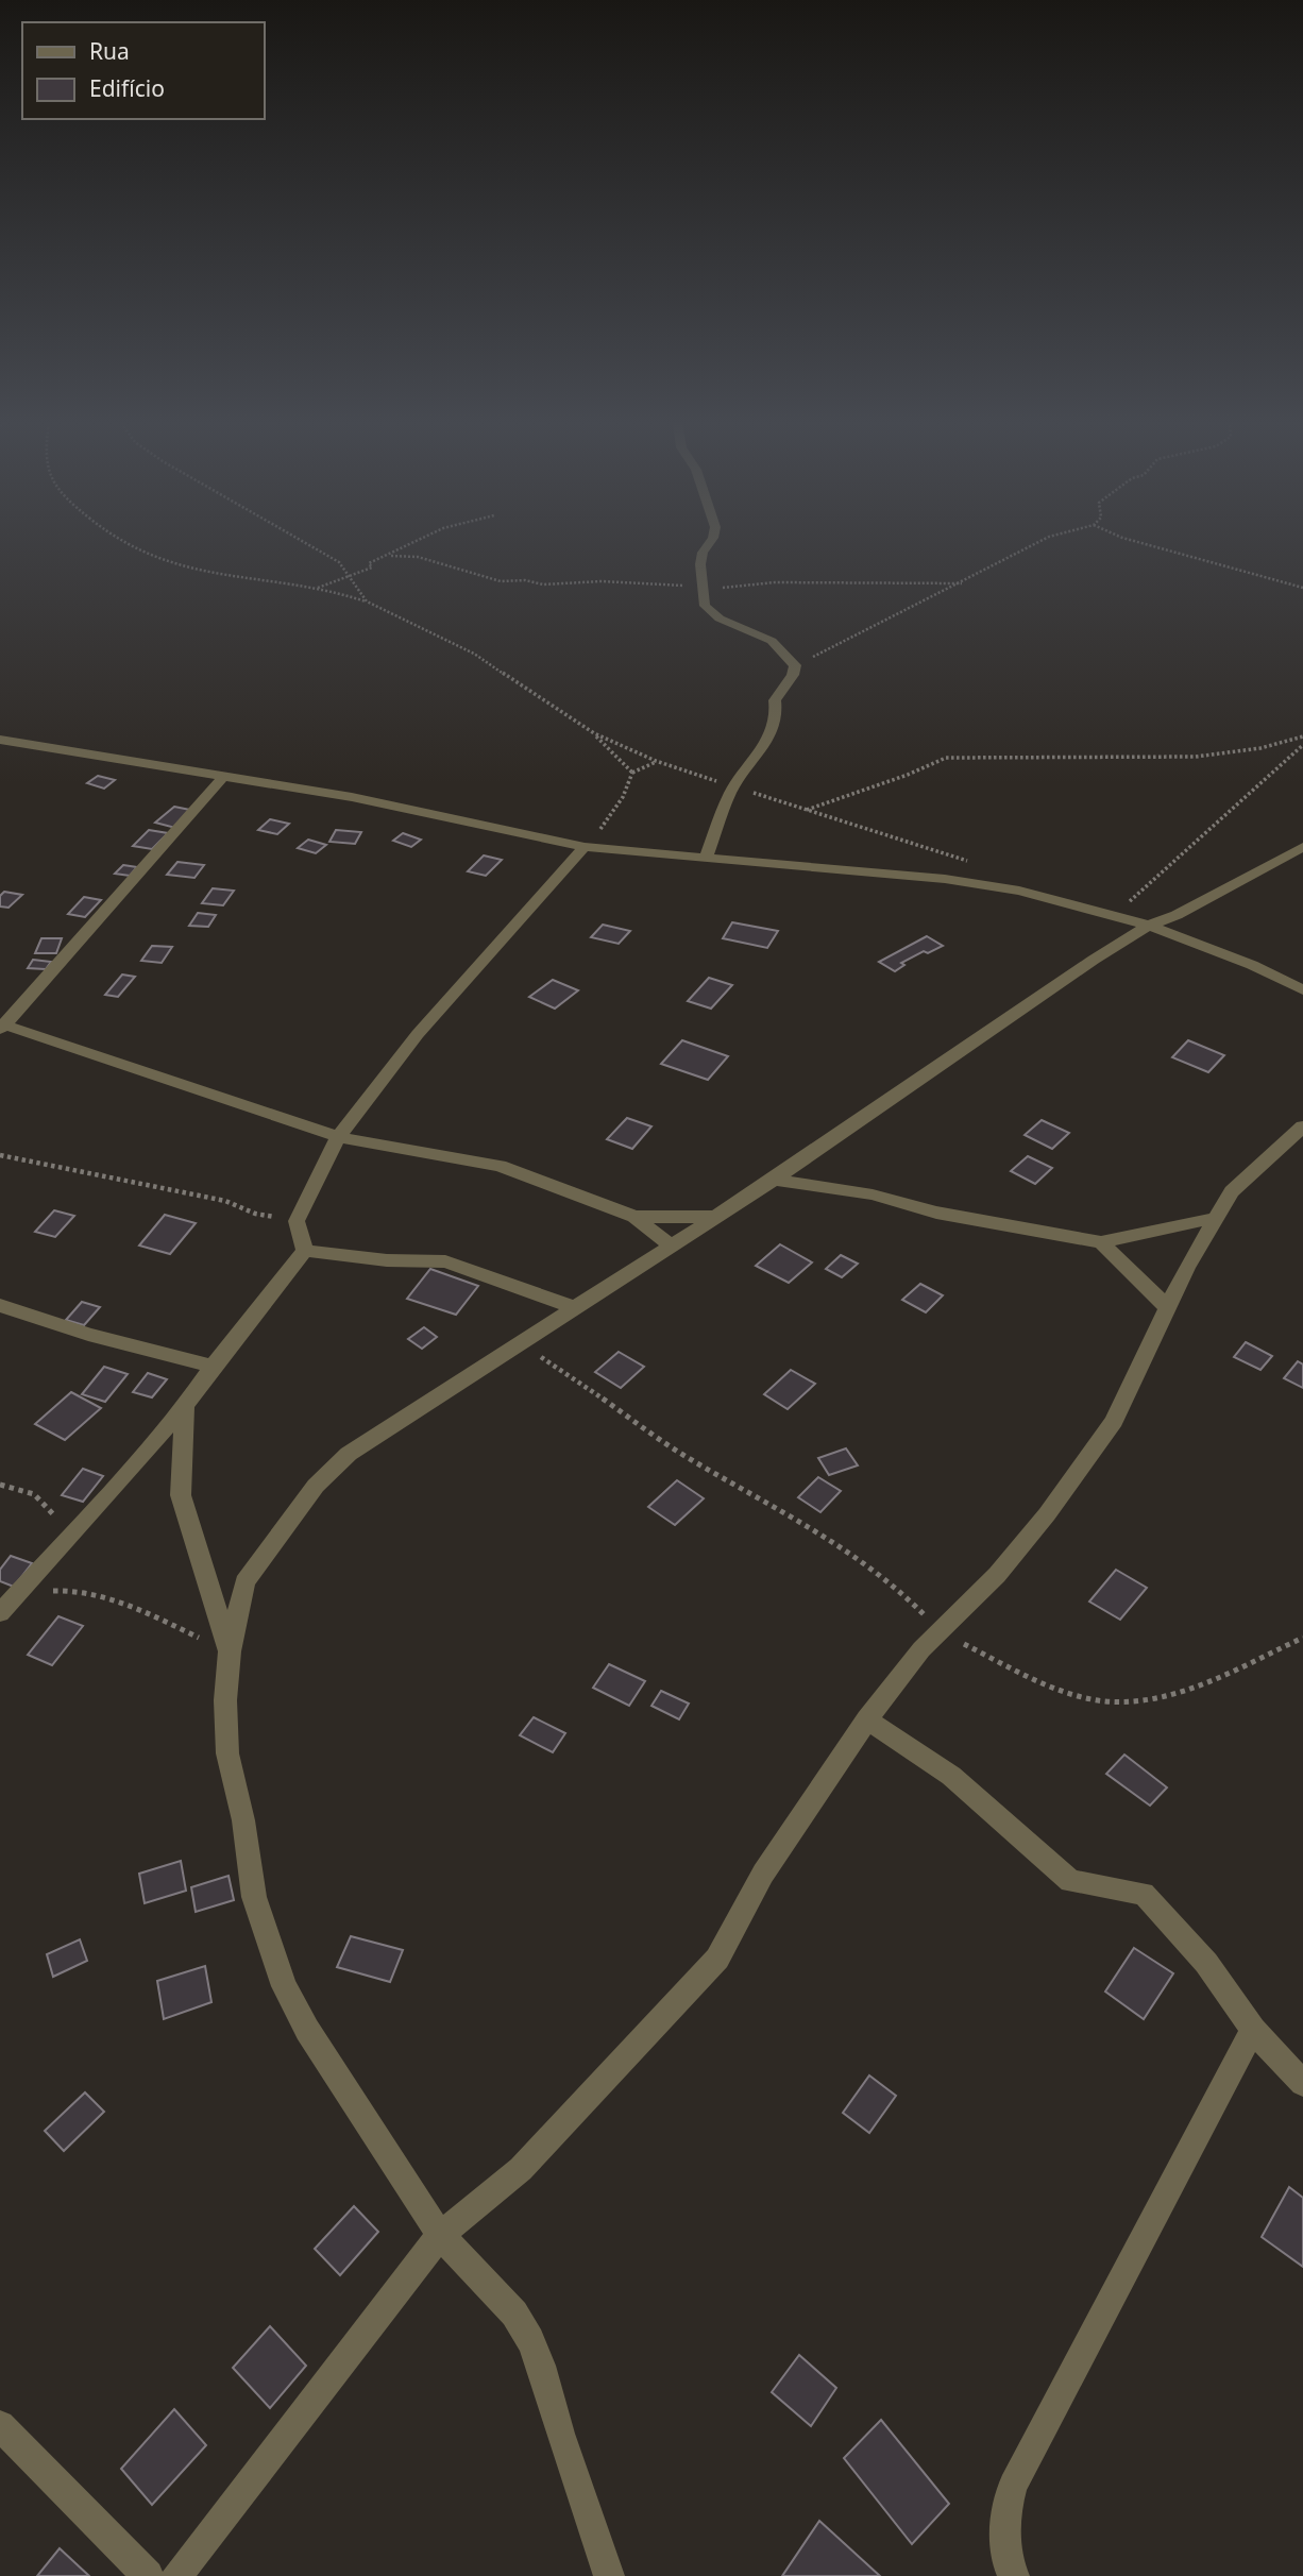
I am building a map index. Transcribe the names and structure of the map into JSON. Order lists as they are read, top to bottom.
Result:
{
  "legend": ["Rua", "Edifício"]
}
